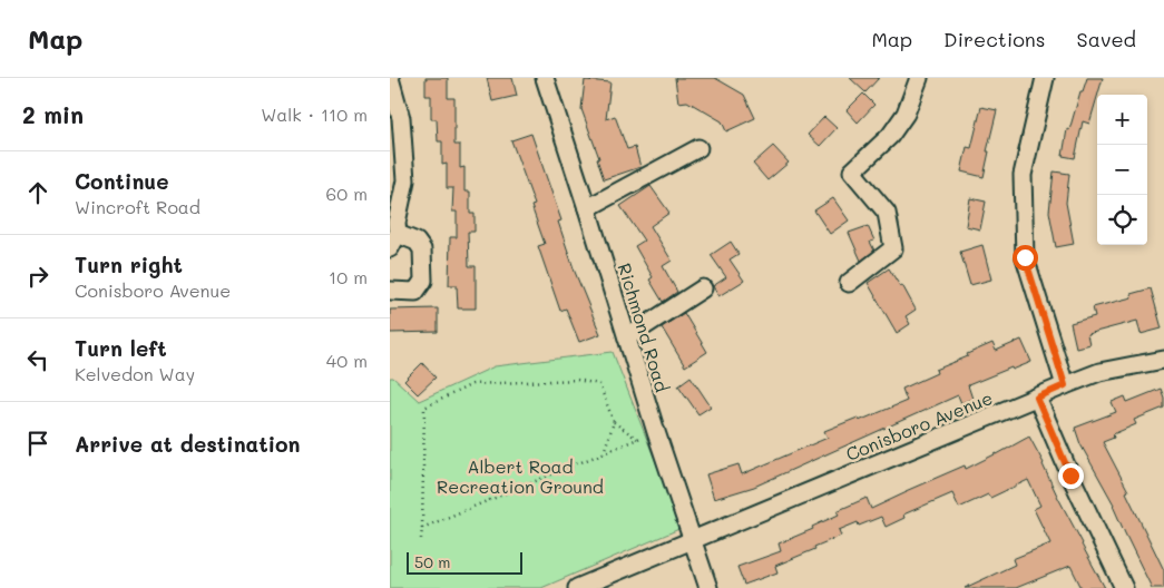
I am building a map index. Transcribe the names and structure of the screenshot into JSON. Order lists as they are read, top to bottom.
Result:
{
  "streets": {
    "street": ["Richmond Road", "Conisboro Avenue"]
  },
  "crossings": [
    ["Richmond Road", "Conisboro Avenue"]
  ],
  "parks": ["Albert Road Recreation Ground"],
  "scale_bar": "50 m",
  "page": {
    "header": "Map",
    "nav": ["Map", "Directions", "Saved"],
    "heading": ["2 min", "Walk · 110 m"],
    "map_buttons": ["+", "−"],
    "list": [
      ["Continue", "Wincroft Road", "60 m"],
      ["Turn right", "Conisboro Avenue", "10 m"],
      ["Turn left", "Kelvedon Way", "40 m"],
      "Arrive at destination"
    ],
    "scale": "50 m"
  }
}
